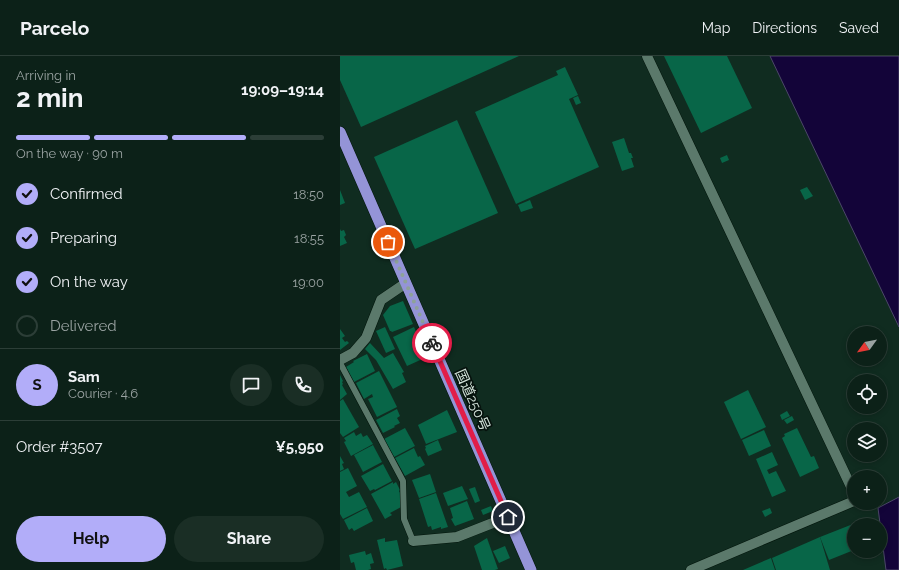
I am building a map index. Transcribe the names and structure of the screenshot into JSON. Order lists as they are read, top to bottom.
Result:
{
  "streets": {
    "highway": ["国道250号"]
  },
  "north": "bottom left",
  "page": {
    "header": "Parcelo",
    "nav": ["Map", "Directions", "Saved"],
    "heading": ["2 min", "Arriving in", "19:09–19:14"],
    "panel": [
      "Sam",
      "Courier · 4.6",
      "Order #3507",
      "¥5,950"
    ],
    "bar": "On the way · 90 m",
    "list": [
      ["Confirmed", "18:50"],
      ["Preparing", "18:55"],
      ["On the way", "19:00"],
      "Delivered"
    ],
    "map_buttons": ["+", "−"],
    "round": "S",
    "buttons": ["Help", "Share"]
  }
}
